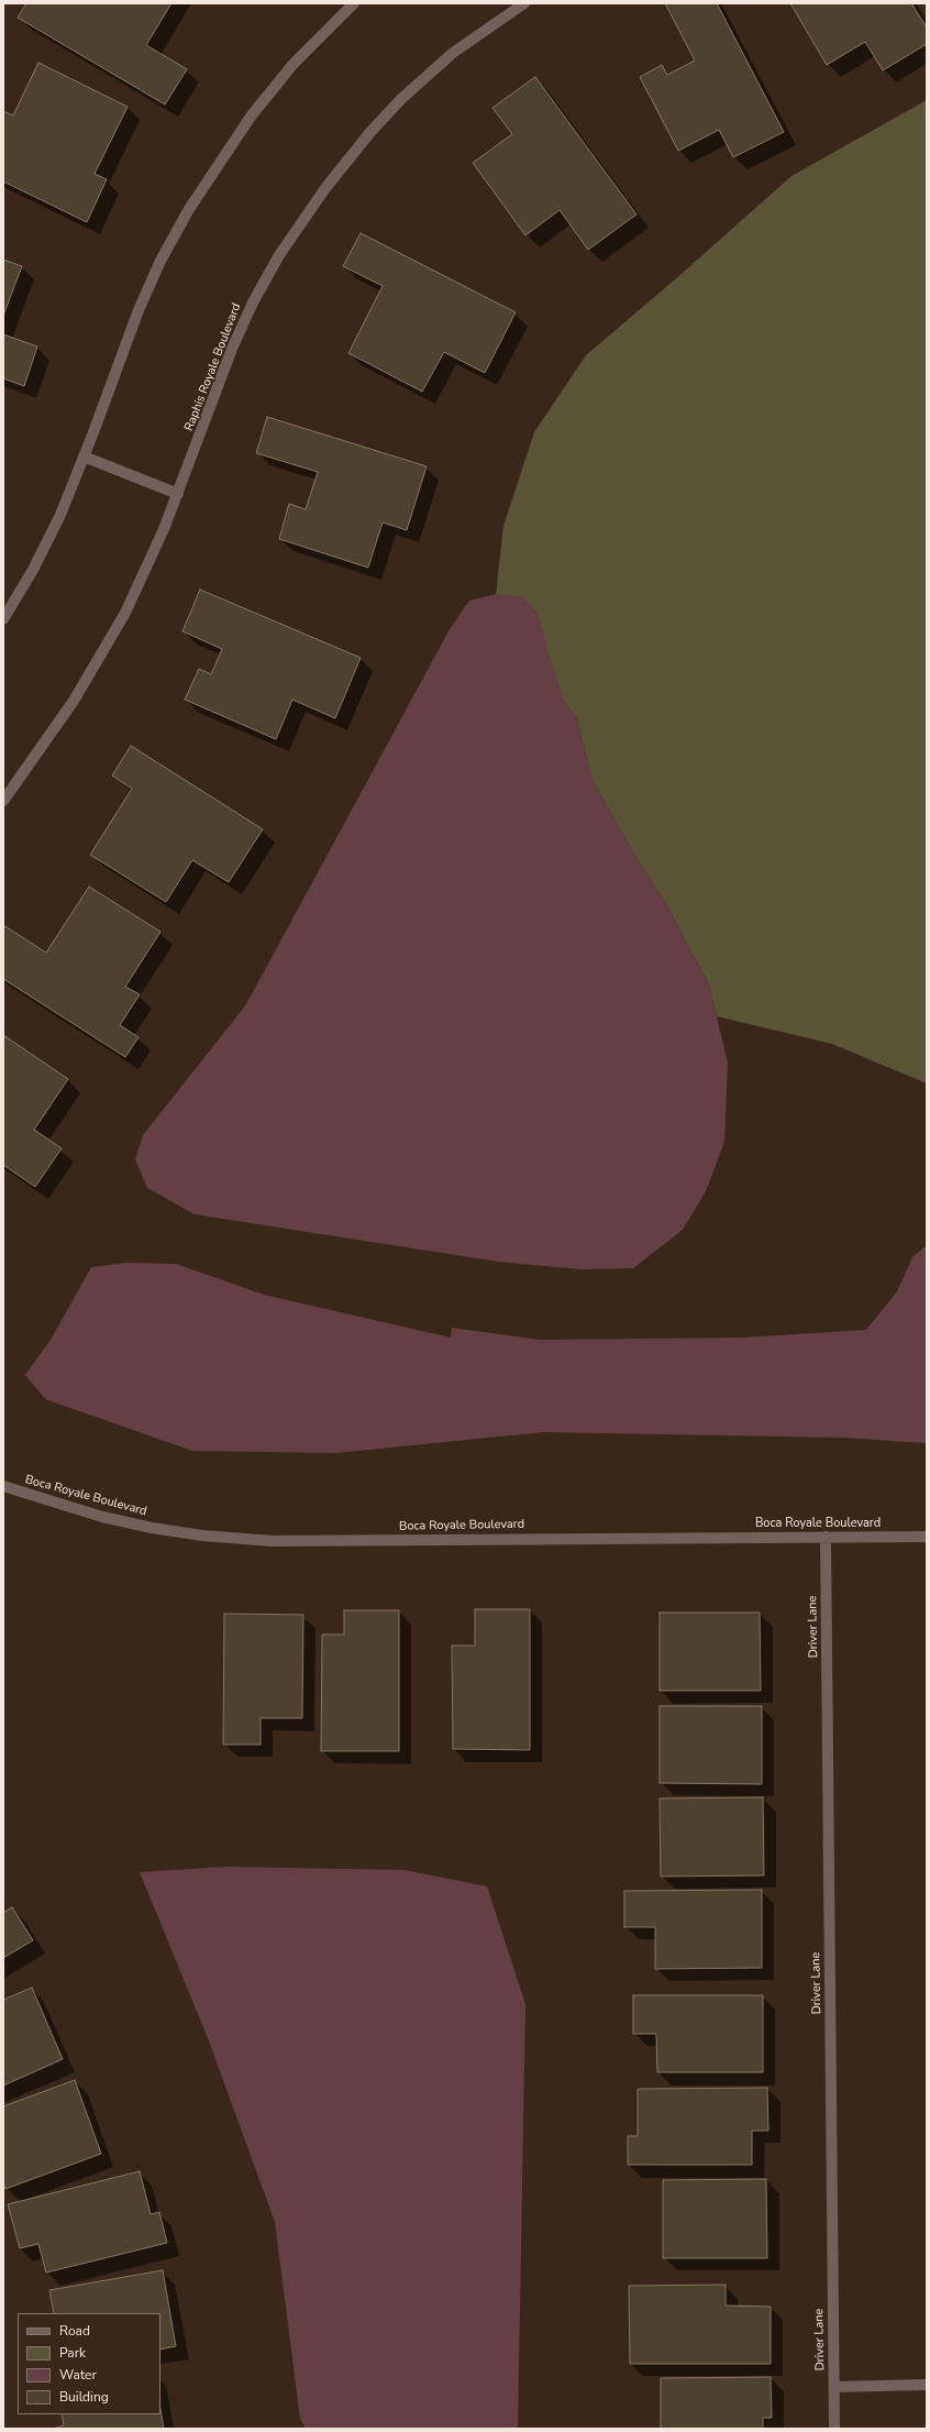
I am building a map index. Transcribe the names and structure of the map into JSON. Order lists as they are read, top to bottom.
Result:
{
  "streets": {
    "street": ["Raphis Royale Boulevard", "Boca Royale Boulevard", "Driver Lane"]
  },
  "crossings": [
    ["Boca Royale Boulevard", "Driver Lane"]
  ],
  "legend": [
    "Road",
    "Park",
    "Water",
    "Building"
  ]
}
